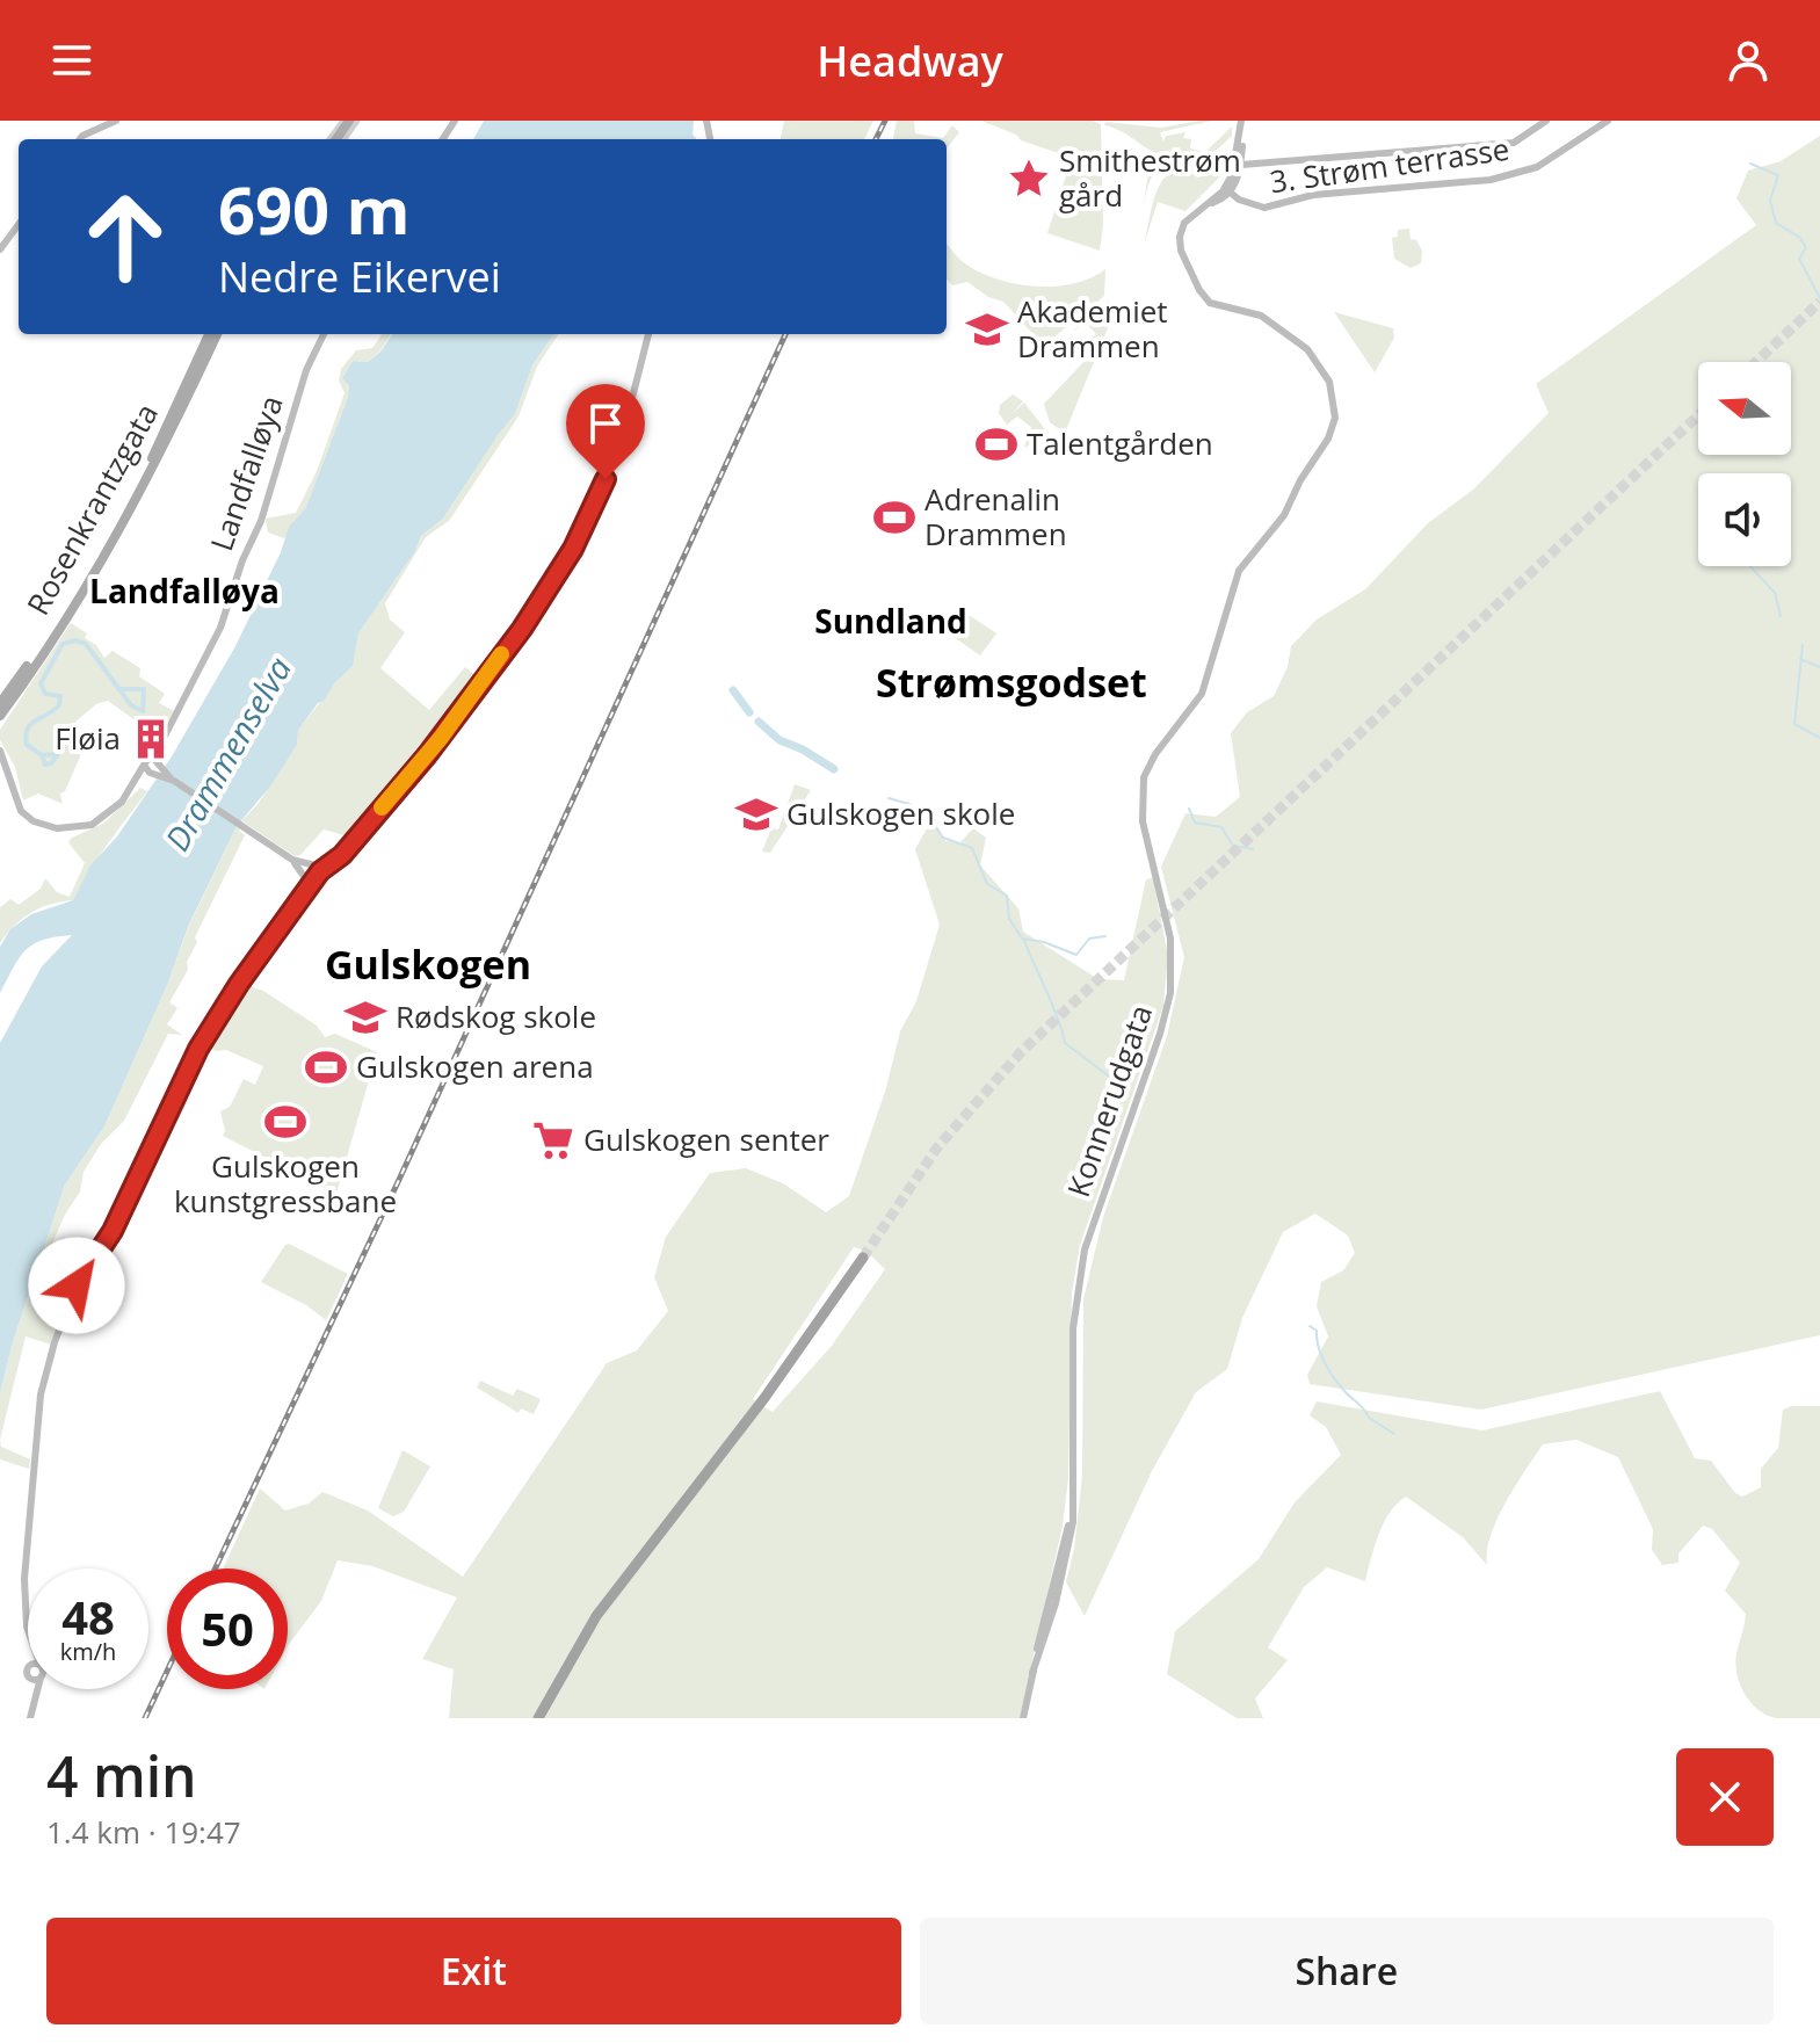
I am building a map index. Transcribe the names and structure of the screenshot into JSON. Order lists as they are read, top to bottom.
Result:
{
  "streets": {
    "main road": [
      "3. Strøm terrasse",
      "Landfalløya",
      "Rosenkrantzgata",
      "Konnerudgata"
    ]
  },
  "crossings": [
    ["3. Strøm terrasse", "Konnerudgata"]
  ],
  "districts": [
    "Landfalløya",
    "Sundland",
    "Strømsgodset",
    "Gulskogen"
  ],
  "water": ["Drammenselva"],
  "places": {
    "place": ["Smithestrøm gård"],
    "school or university": ["Akademiet Drammen", "Gulskogen skole", "Rødskog skole"],
    "sports": [
      "Talentgården",
      "Adrenalin Drammen",
      "Gulskogen arena",
      "Gulskogen kunstgressbane"
    ],
    "building": ["Fløia"],
    "supermarket": ["Gulskogen senter"]
  },
  "north": "left",
  "page": {
    "header": "Headway",
    "turn": ["690 m", "Nedre Eikervei"],
    "speed": "48 km/h",
    "limit": "50",
    "heading": ["4 min", "1.4 km · 19:47"],
    "buttons": ["Exit", "Share"]
  }
}
